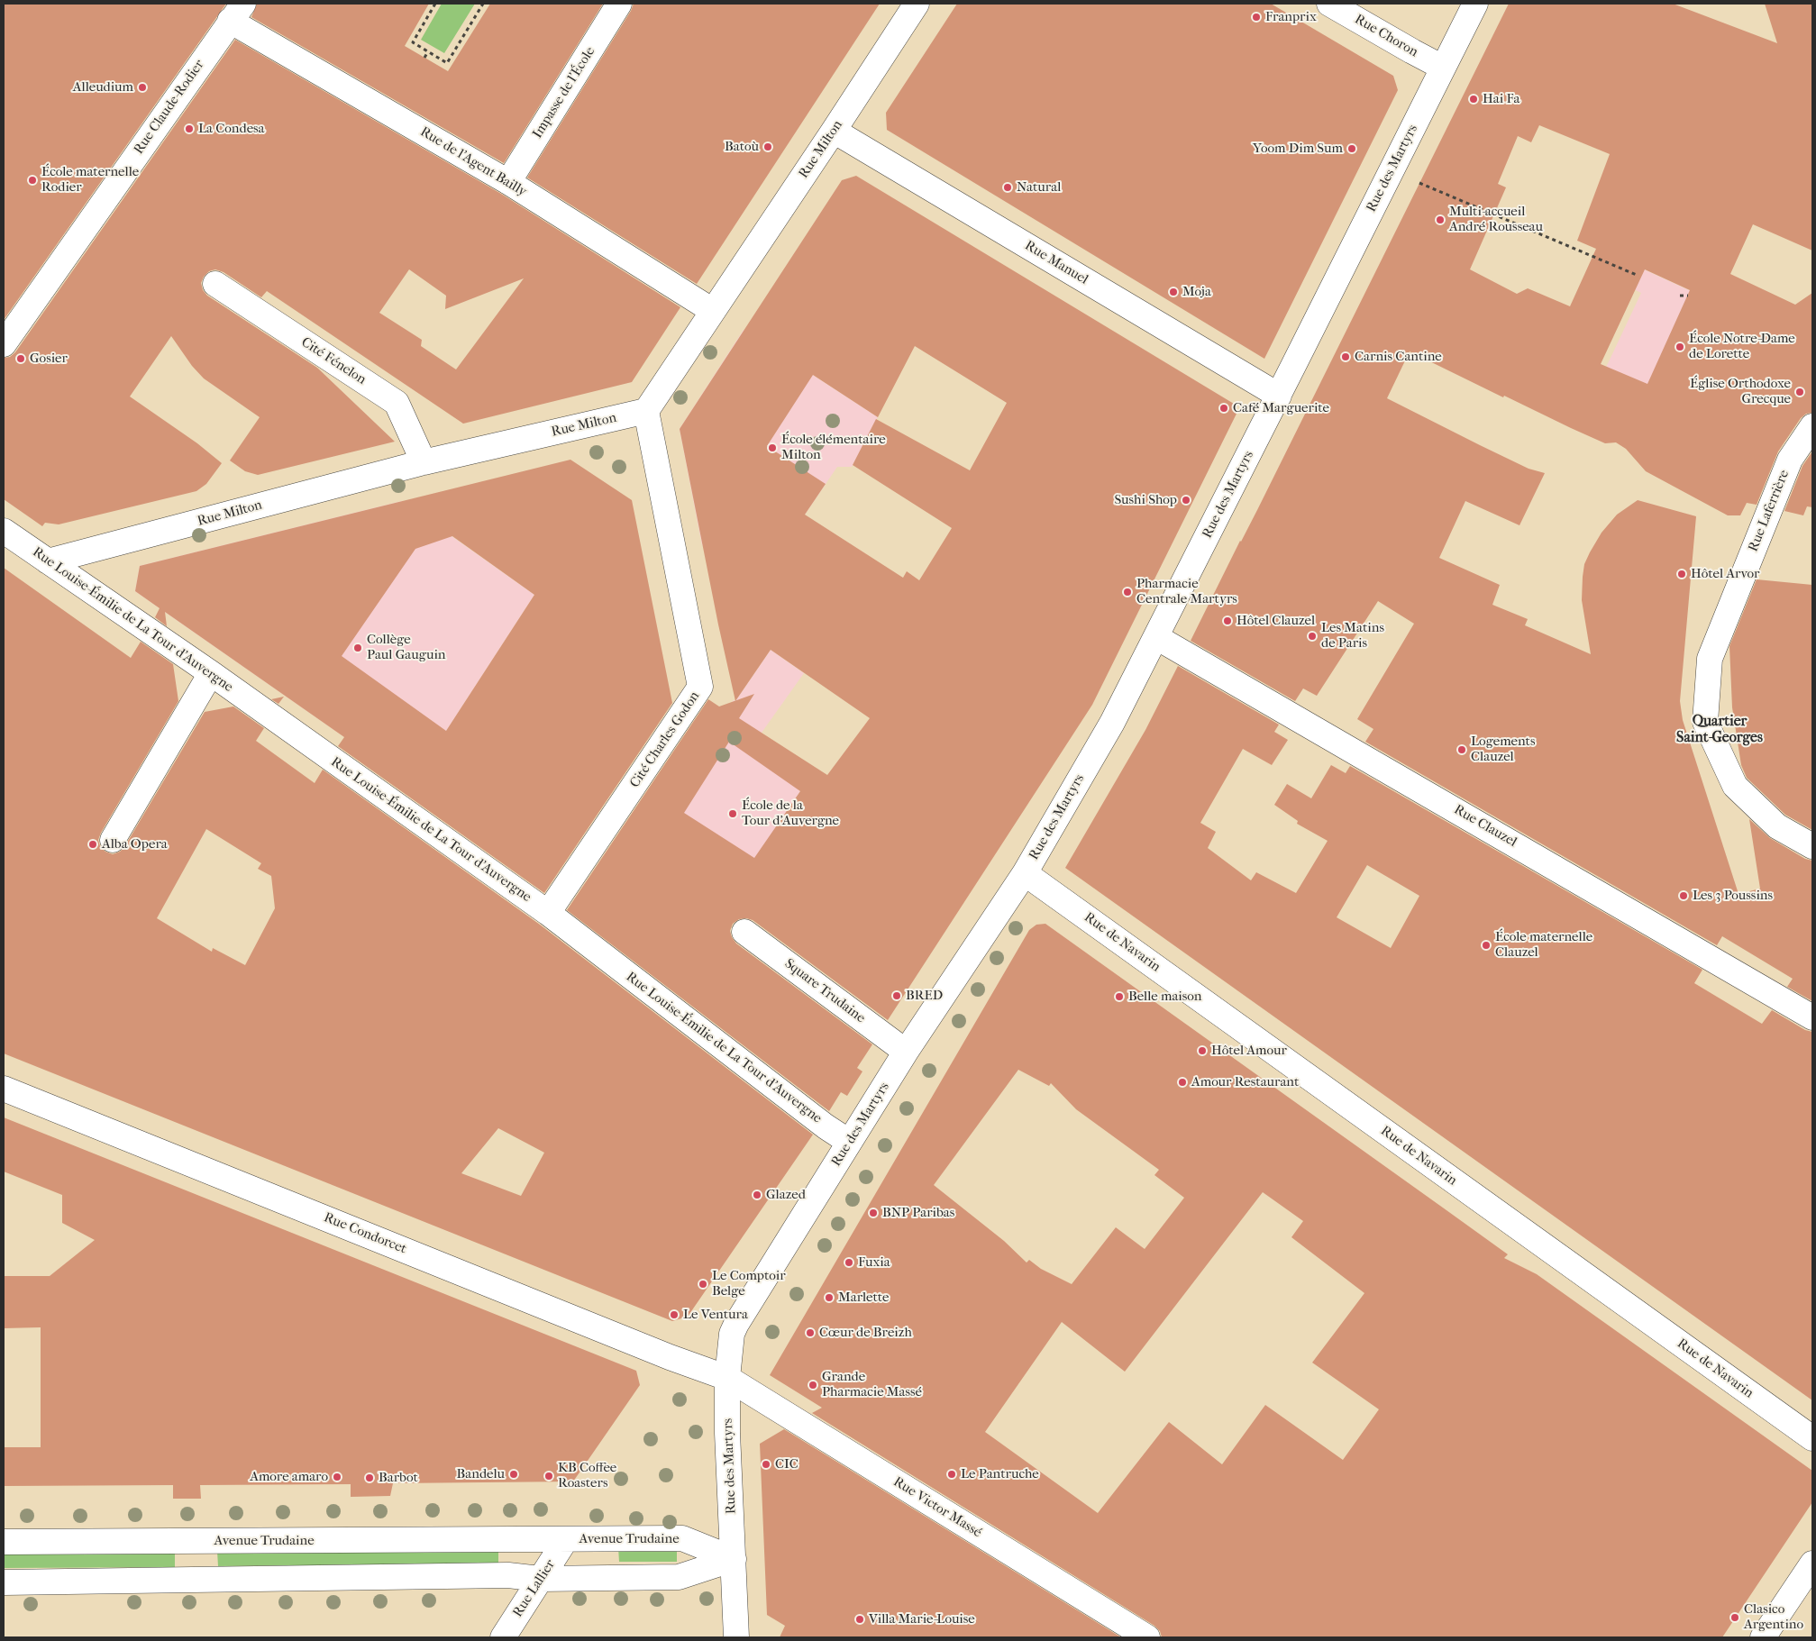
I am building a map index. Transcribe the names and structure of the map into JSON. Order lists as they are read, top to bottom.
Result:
{
  "streets": {
    "street": [
      "Rue Choron",
      "Impasse de l'École",
      "Rue Claude-Rodier",
      "Rue Milton",
      "Rue de l'Agent Bailly",
      "Rue des Martyrs",
      "Rue Manuel",
      "Cité Fénelon",
      "Rue Laferrière",
      "Rue Louise-Émilie de La Tour d'Auvergne",
      "Cité Charles Godon",
      "Rue Clauzel",
      "Rue de Navarin",
      "Square Trudaine",
      "Rue Condorcet",
      "Rue Victor Massé",
      "Avenue Trudaine",
      "Rue Lallier"
    ]
  },
  "crossings": [
    ["Rue Choron", "Rue des Martyrs"],
    ["Impasse de l'École", "Rue de l'Agent Bailly"],
    ["Rue Claude-Rodier", "Rue de l'Agent Bailly"],
    ["Rue Milton", "Rue de l'Agent Bailly"],
    ["Rue Milton", "Rue Manuel"],
    ["Rue Milton", "Cité Fénelon"],
    ["Rue Milton", "Rue Louise-Émilie de La Tour d'Auvergne"],
    ["Rue Milton", "Cité Charles Godon"],
    ["Rue des Martyrs", "Rue Manuel"],
    ["Rue des Martyrs", "Rue Louise-Émilie de La Tour d'Auvergne"],
    ["Rue des Martyrs", "Rue Clauzel"],
    ["Rue des Martyrs", "Rue de Navarin"],
    ["Rue des Martyrs", "Square Trudaine"],
    ["Rue des Martyrs", "Rue Condorcet"],
    ["Rue des Martyrs", "Rue Victor Massé"],
    ["Rue des Martyrs", "Avenue Trudaine"],
    ["Rue Louise-Émilie de La Tour d'Auvergne", "Cité Charles Godon"],
    ["Rue Condorcet", "Rue Victor Massé"],
    ["Avenue Trudaine", "Rue Lallier"]
  ],
  "districts": ["Quartier Saint-Georges"],
  "places": [
    "Franprix",
    "Alleudium",
    "Hai Fa",
    "La Condesa",
    "Batoù",
    "Yoom Dim Sum",
    "École maternelle Rodier",
    "Natural",
    "Multi-accueil André Rousseau",
    "Moja",
    "École Notre-Dame de Lorette",
    "Carnis Cantine",
    "Gosier",
    "Église Orthodoxe Grecque",
    "Café Marguerite",
    "École élémentaire Milton",
    "Sushi Shop",
    "Hôtel Arvor",
    "Pharmacie Centrale Martyrs",
    "Hôtel Clauzel",
    "Les Matins de Paris",
    "Collège Paul Gauguin",
    "Logements Clauzel",
    "École de la Tour d'Auvergne",
    "Alba Opera",
    "Les 3 Poussins",
    "École maternelle Clauzel",
    "BRED",
    "Belle maison",
    "Hôtel Amour",
    "Amour Restaurant",
    "Glazed",
    "BNP Paribas",
    "Fuxia",
    "Le Comptoir Belge",
    "Marlette",
    "Le Ventura",
    "Cœur de Breizh",
    "Grande Pharmacie Massé",
    "CIC",
    "Bandelu",
    "Le Pantruche",
    "KB Coffee Roasters",
    "Amore amaro",
    "Barbot",
    "Clasico Argentino",
    "Villa Marie-Louise"
  ]
}
